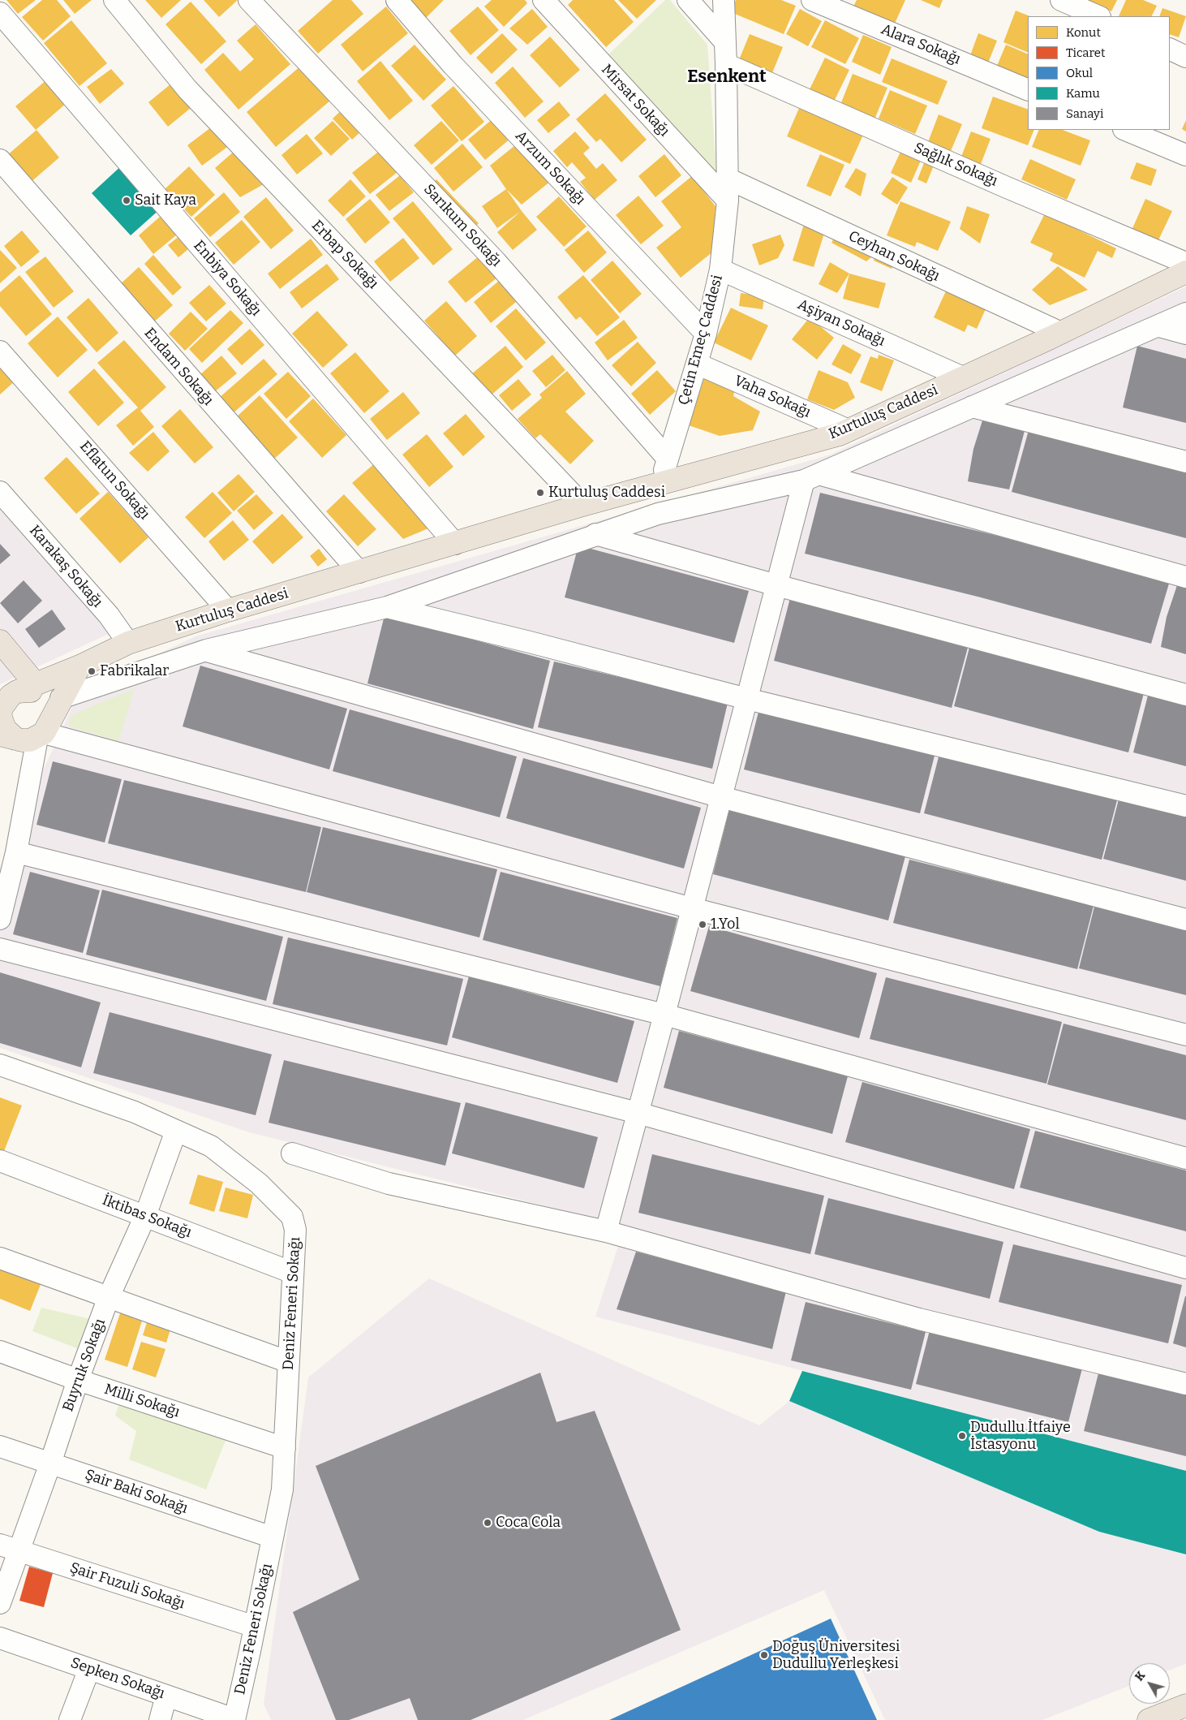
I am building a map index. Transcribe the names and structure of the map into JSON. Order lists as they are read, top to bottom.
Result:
{
  "streets": {
    "main road": ["Kurtuluş Caddesi"],
    "street": [
      "Alara Sokağı",
      "Mirsat Sokağı",
      "Sağlık Sokağı",
      "Arzum Sokağı",
      "Sarıkum Sokağı",
      "Erbap Sokağı",
      "Ceyhan Sokağı",
      "Enbiya Sokağı",
      "Aşiyan Sokağı",
      "Çetin Emeç Caddesi",
      "Endam Sokağı",
      "Vaha Sokağı",
      "Eflatun Sokağı",
      "Karakaş Sokağı",
      "İktibas Sokağı",
      "Deniz Feneri Sokağı",
      "Buyruk Sokağı",
      "Milli Sokağı",
      "Şair Baki Sokağı",
      "Şair Fuzuli Sokağı",
      "Sepken Sokağı"
    ]
  },
  "crossings": [
    ["Mirsat Sokağı", "Çetin Emeç Caddesi"],
    ["Sağlık Sokağı", "Çetin Emeç Caddesi"],
    ["Arzum Sokağı", "Çetin Emeç Caddesi"],
    ["Sarıkum Sokağı", "Çetin Emeç Caddesi"],
    ["Erbap Sokağı", "Kurtuluş Caddesi"],
    ["Ceyhan Sokağı", "Çetin Emeç Caddesi"],
    ["Ceyhan Sokağı", "Kurtuluş Caddesi"],
    ["Enbiya Sokağı", "Kurtuluş Caddesi"],
    ["Aşiyan Sokağı", "Çetin Emeç Caddesi"],
    ["Aşiyan Sokağı", "Kurtuluş Caddesi"],
    ["Çetin Emeç Caddesi", "Vaha Sokağı"],
    ["Çetin Emeç Caddesi", "Kurtuluş Caddesi"],
    ["Endam Sokağı", "Kurtuluş Caddesi"],
    ["Vaha Sokağı", "Kurtuluş Caddesi"],
    ["Kurtuluş Caddesi", "Eflatun Sokağı"],
    ["Kurtuluş Caddesi", "Karakaş Sokağı"],
    ["İktibas Sokağı", "Deniz Feneri Sokağı"],
    ["İktibas Sokağı", "Buyruk Sokağı"],
    ["Deniz Feneri Sokağı", "Buyruk Sokağı"],
    ["Deniz Feneri Sokağı", "Milli Sokağı"],
    ["Deniz Feneri Sokağı", "Şair Baki Sokağı"],
    ["Deniz Feneri Sokağı", "Şair Fuzuli Sokağı"],
    ["Deniz Feneri Sokağı", "Sepken Sokağı"],
    ["Buyruk Sokağı", "Milli Sokağı"],
    ["Buyruk Sokağı", "Şair Baki Sokağı"],
    ["Buyruk Sokağı", "Şair Fuzuli Sokağı"]
  ],
  "districts": ["Esenkent"],
  "places": [
    "Sait Kaya",
    "Kurtuluş Caddesi",
    "Fabrikalar",
    "1.Yol",
    "Dudullu İtfaiye İstasyonu",
    "Coca Cola",
    "Doğuş Üniversitesi Dudullu Yerleşkesi"
  ],
  "legend": [
    "Konut",
    "Ticaret",
    "Okul",
    "Kamu",
    "Sanayi"
  ],
  "north": "top left"
}
